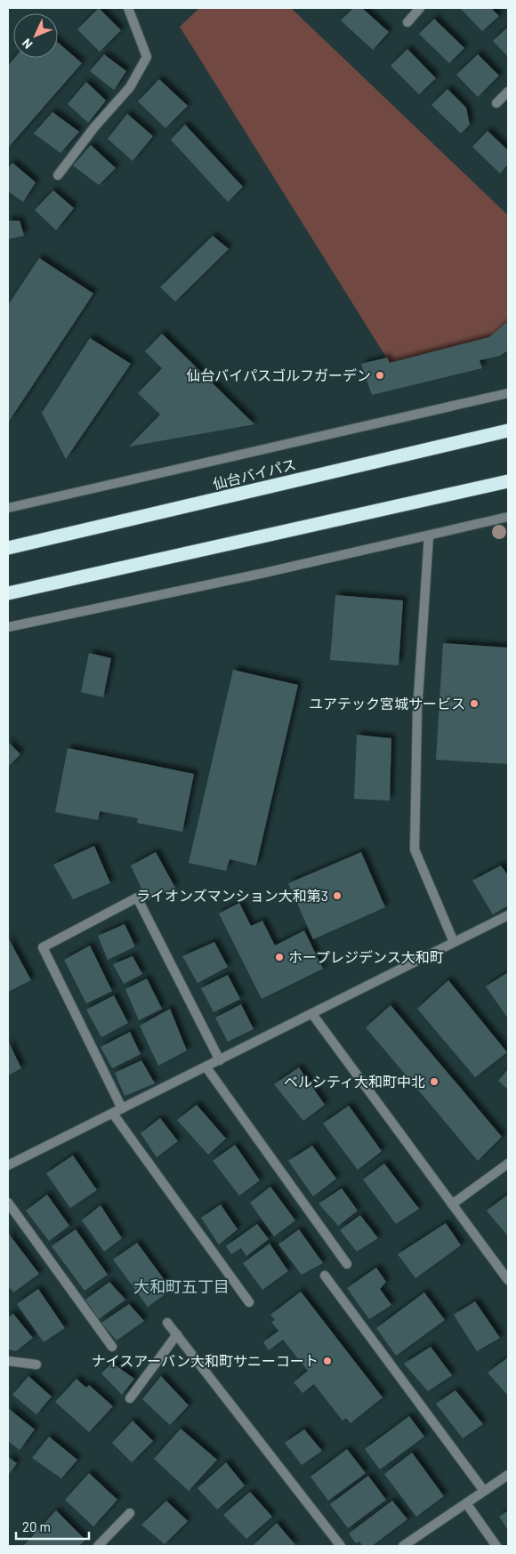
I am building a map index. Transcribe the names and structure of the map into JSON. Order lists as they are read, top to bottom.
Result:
{
  "streets": {
    "highway": ["仙台バイパス"]
  },
  "districts": ["大和町五丁目"],
  "places": [
    "仙台バイパスゴルフガーデン",
    "ユアテック宮城サービス",
    "ライオンズマンション大和第3",
    "ホープレジデンス大和町",
    "ベルシティ大和町中北",
    "ナイスアーバン大和町サニーコート"
  ],
  "scale_bar": "20 m",
  "north": "bottom left"
}
